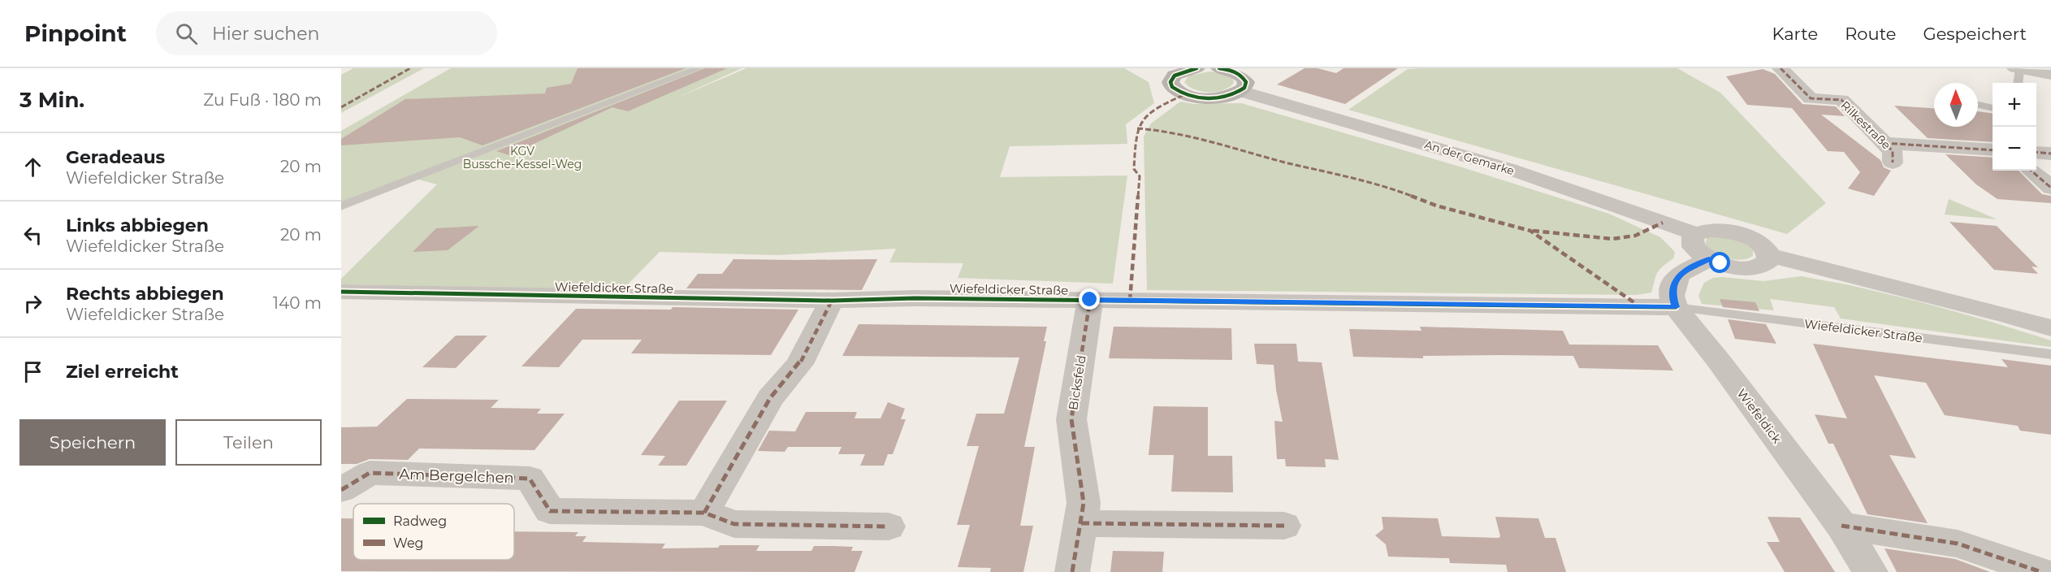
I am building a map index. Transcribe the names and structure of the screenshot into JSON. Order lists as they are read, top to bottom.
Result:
{
  "streets": {
    "street": [
      "Rilkestraße",
      "An der Gemarke",
      "Wiefeldicker Straße",
      "Bicksfeld",
      "Wiefeldick",
      "Am Bergelchen"
    ]
  },
  "crossings": [
    ["Wiefeldicker Straße", "Bicksfeld"],
    ["Wiefeldicker Straße", "Wiefeldick"]
  ],
  "parks": ["KGV Bussche-Kessel-Weg"],
  "legend": ["Radweg", "Weg"],
  "north": "top",
  "page": {
    "header": "Pinpoint",
    "search": "Hier suchen",
    "nav": ["Karte", "Route", "Gespeichert"],
    "heading": ["3 Min.", "Zu Fuß · 180 m"],
    "map_buttons": ["+", "−"],
    "list": [
      ["Geradeaus", "Wiefeldicker Straße", "20 m"],
      ["Links abbiegen", "Wiefeldicker Straße", "20 m"],
      ["Rechts abbiegen", "Wiefeldicker Straße", "140 m"],
      "Ziel erreicht"
    ],
    "buttons": ["Speichern", "Teilen"]
  }
}
